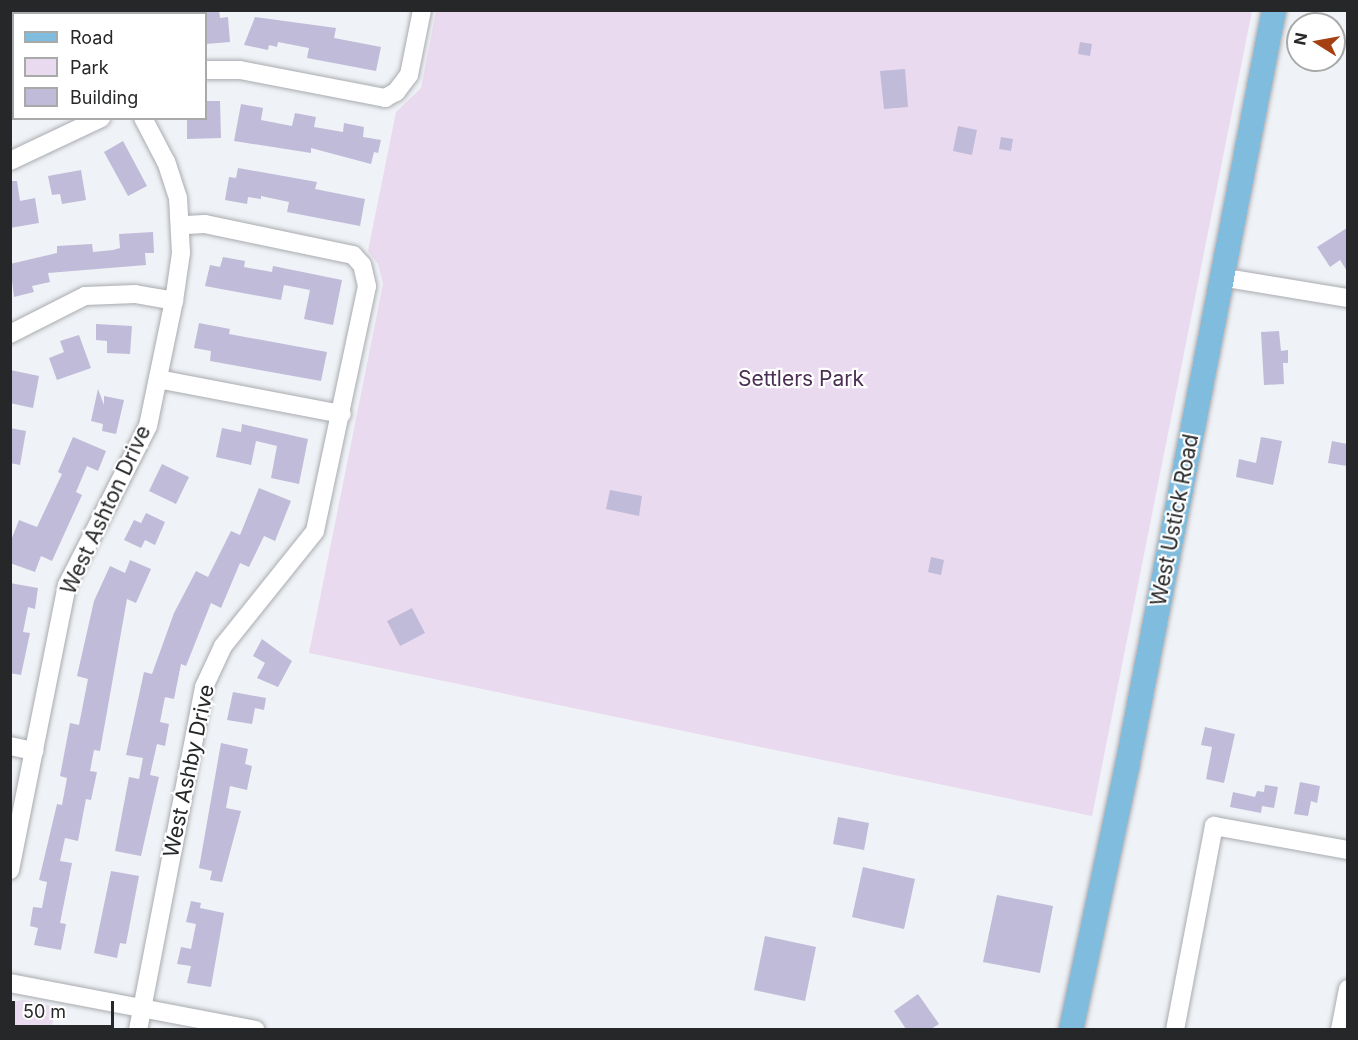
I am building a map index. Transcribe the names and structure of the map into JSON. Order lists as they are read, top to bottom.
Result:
{
  "streets": {
    "main road": ["West Ustick Road"],
    "street": ["West Ashton Drive", "West Ashby Drive"]
  },
  "crossings": [
    ["West Ashton Drive", "West Ashby Drive"]
  ],
  "parks": ["Settlers Park"],
  "legend": ["Road", "Park", "Building"],
  "scale_bar": "50 m",
  "north": "left"
}
